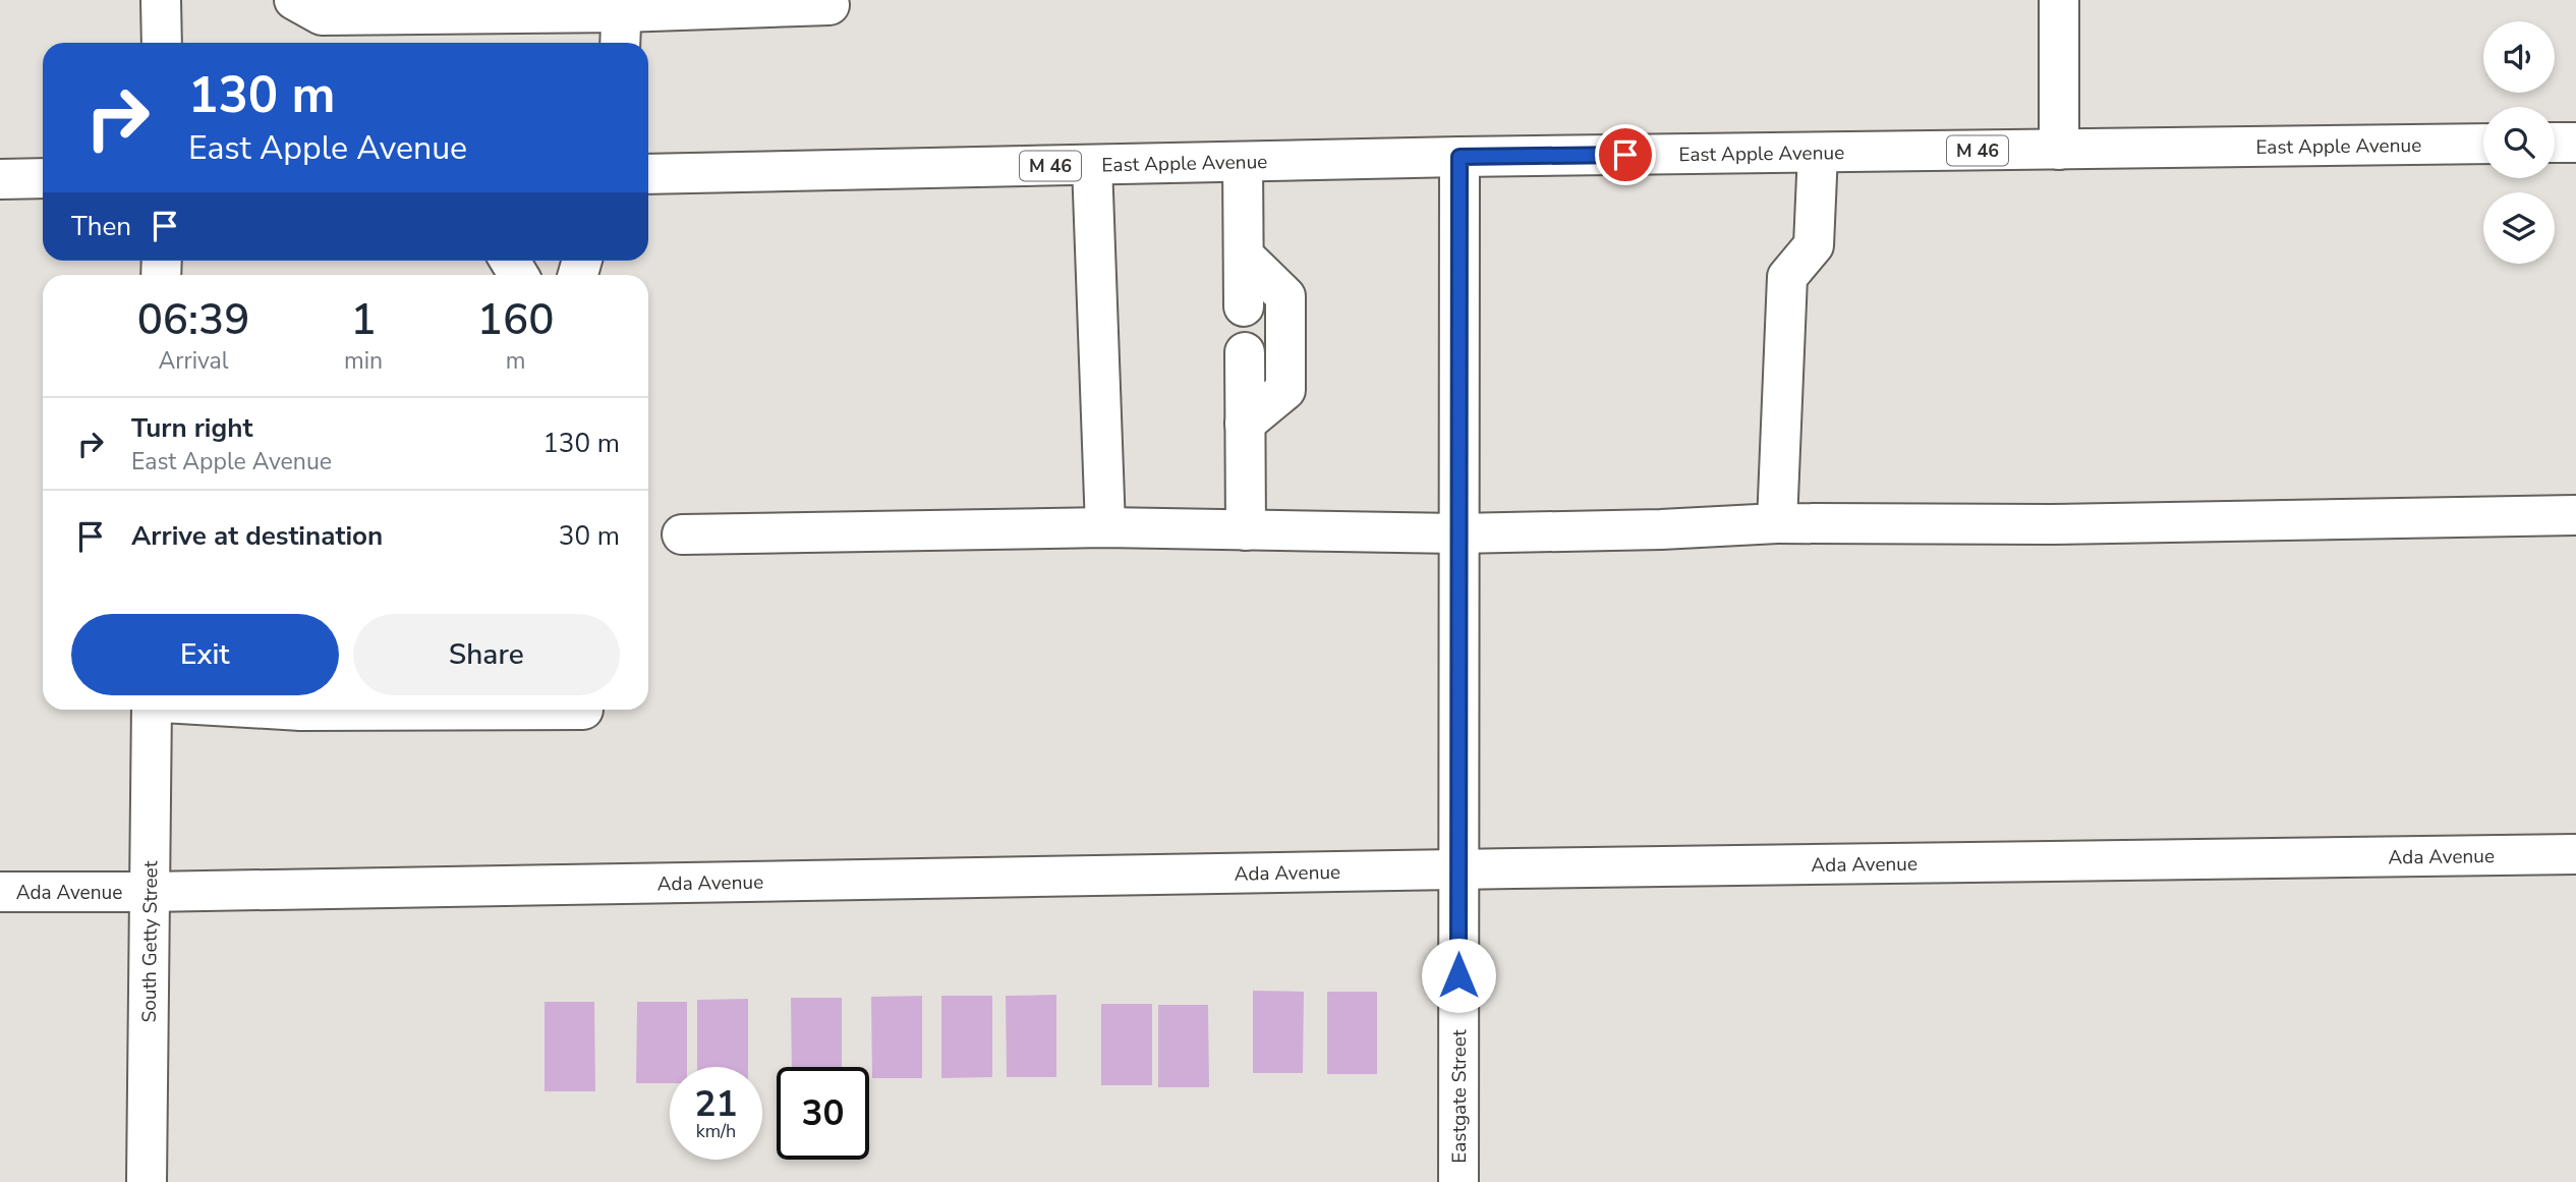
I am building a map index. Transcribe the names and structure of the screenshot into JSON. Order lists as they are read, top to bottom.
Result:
{
  "streets": {
    "street": [
      "East Apple Avenue",
      "M 46",
      "Ada Avenue",
      "South Getty Street",
      "Eastgate Street"
    ]
  },
  "crossings": [
    ["East Apple Avenue", "Eastgate Street"],
    ["Ada Avenue", "South Getty Street"],
    ["Ada Avenue", "Eastgate Street"]
  ],
  "page": {
    "turn": ["130 m", "East Apple Avenue"],
    "then": "Then",
    "eta": [
      "06:39",
      "Arrival",
      "1",
      "min",
      "160",
      "m"
    ],
    "list": [
      {
        "name": "Turn right",
        "note": "East Apple Avenue",
        "value": "130 m"
      },
      {
        "name": "Arrive at destination",
        "value": "30 m"
      }
    ],
    "buttons": ["Exit", "Share"],
    "speed": "21 km/h",
    "limit": "30"
  }
}
